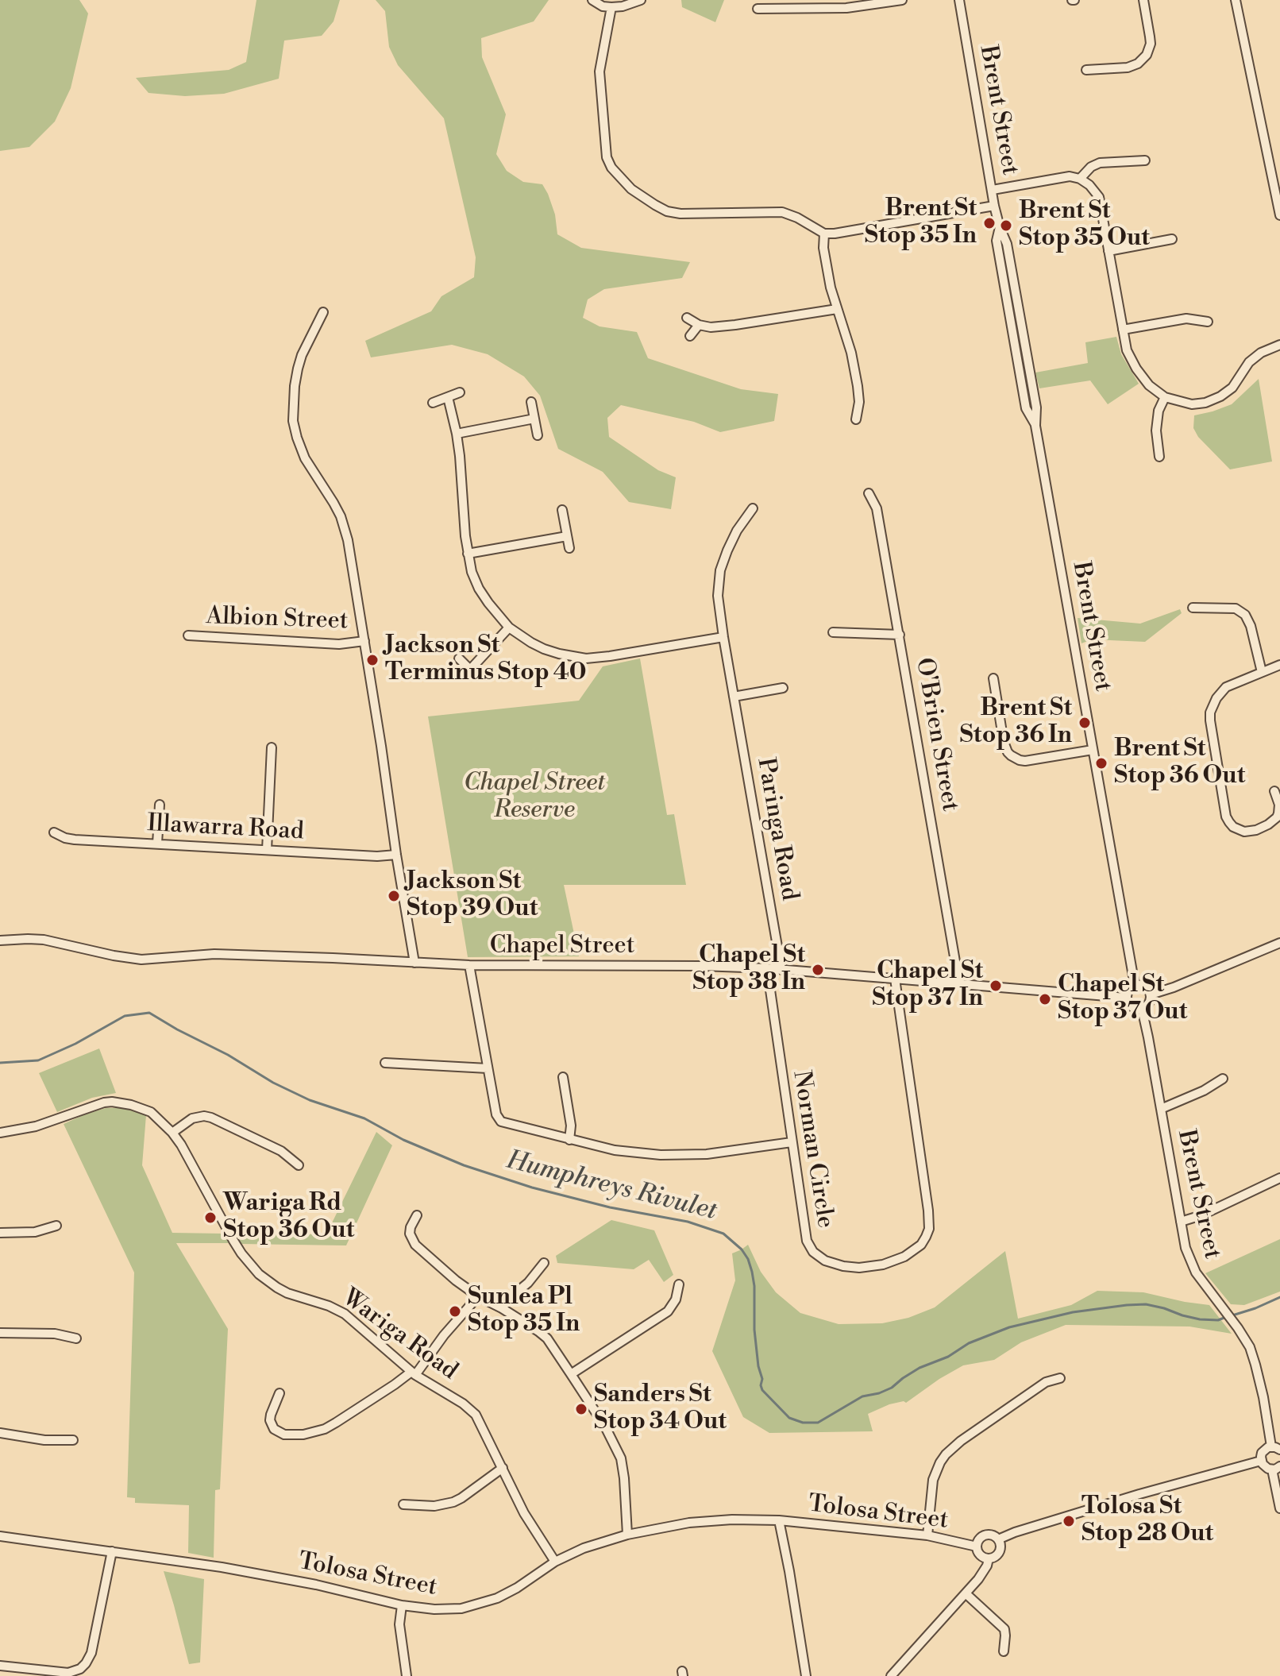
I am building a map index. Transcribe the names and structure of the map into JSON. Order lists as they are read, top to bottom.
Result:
{
  "streets": {
    "street": [
      "Brent Street",
      "Albion Street",
      "O'Brien Street",
      "Illawarra Road",
      "Paringa Road",
      "Chapel Street",
      "Norman Circle",
      "Wariga Road",
      "Tolosa Street"
    ]
  },
  "crossings": [
    ["Brent Street", "Chapel Street"],
    ["O'Brien Street", "Chapel Street"],
    ["Paringa Road", "Chapel Street"],
    ["Chapel Street", "Norman Circle"],
    ["Wariga Road", "Tolosa Street"]
  ],
  "water": ["Humphreys Rivulet"],
  "parks": ["Chapel Street Reserve"],
  "places": [
    "Brent St Stop 35 In",
    "Brent St Stop 35 Out",
    "Jackson St Terminus Stop 40",
    "Brent St Stop 36 In",
    "Brent St Stop 36 Out",
    "Jackson St Stop 39 Out",
    "Chapel St Stop 38 In",
    "Chapel St Stop 37 In",
    "Chapel St Stop 37 Out",
    "Wariga Rd Stop 36 Out",
    "Sunlea Pl Stop 35 In",
    "Sanders St Stop 34 Out",
    "Tolosa St Stop 28 Out"
  ]
}
